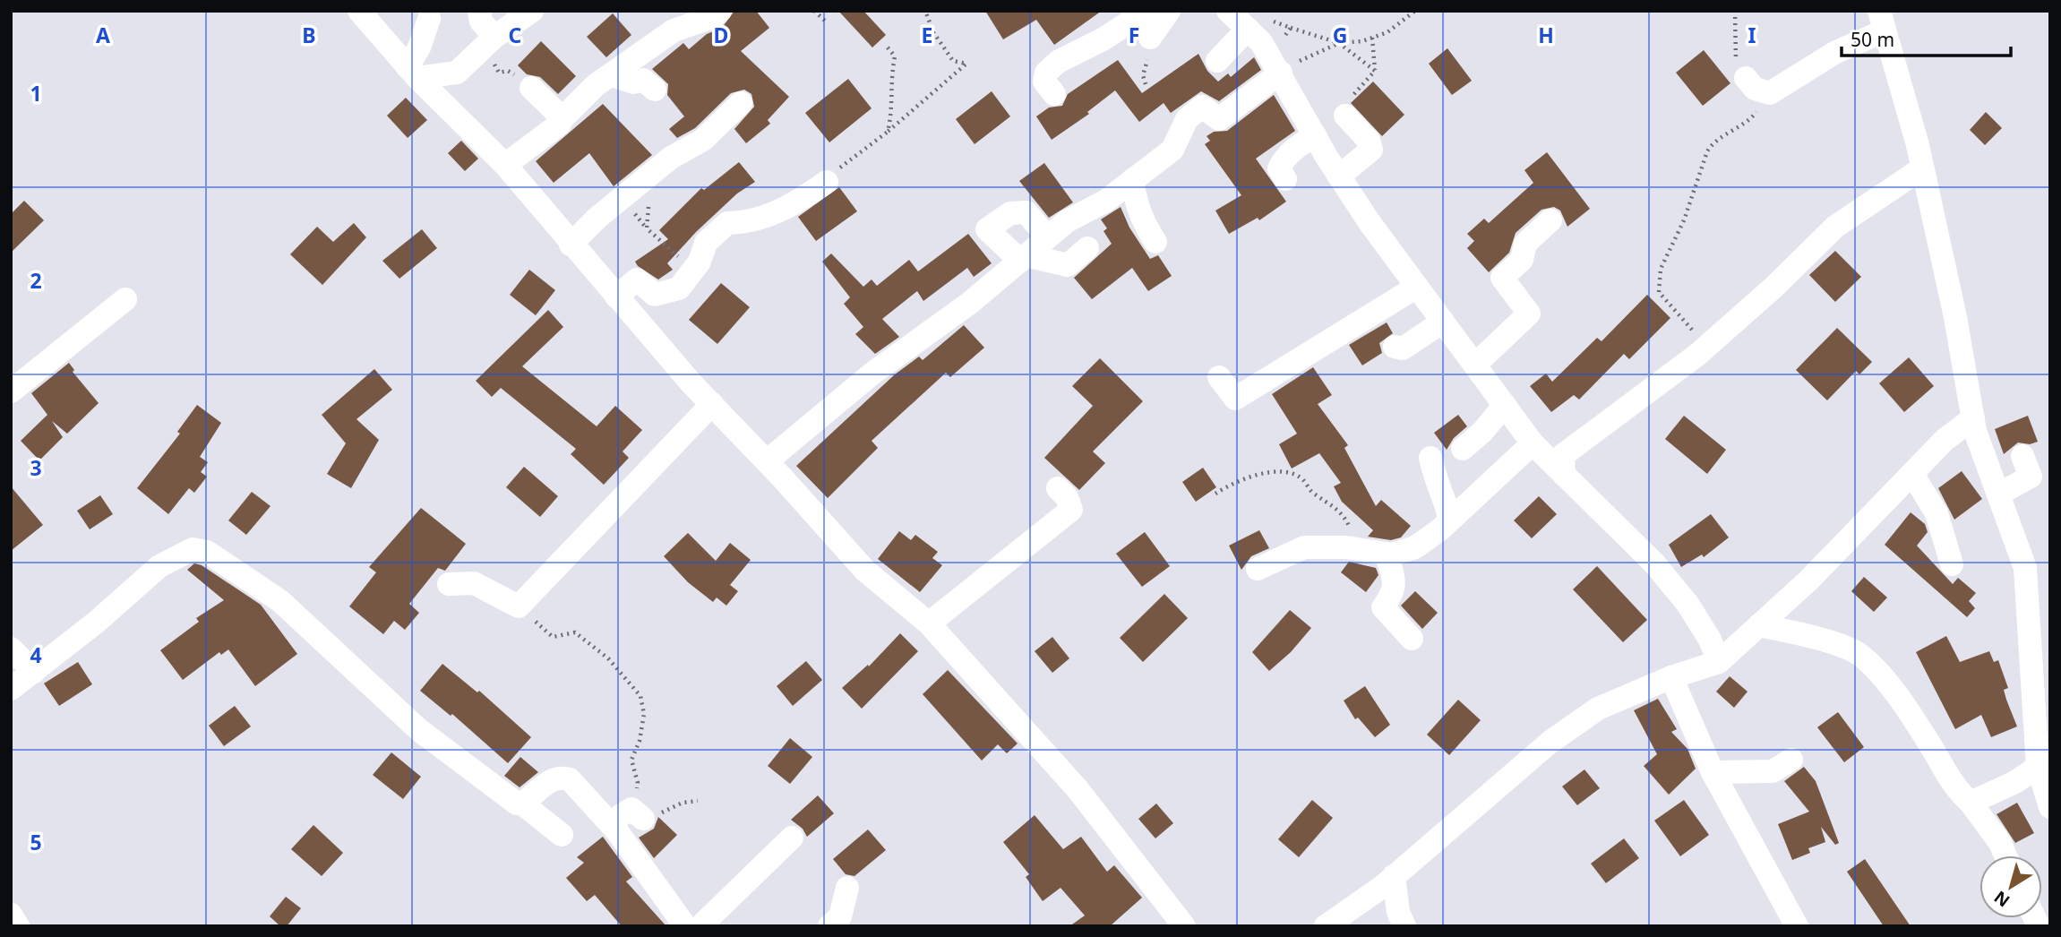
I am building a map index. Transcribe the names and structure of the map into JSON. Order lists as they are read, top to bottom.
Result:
{
  "scale_bar": "50 m",
  "north": "bottom left",
  "grid": {
    "columns": [
      "A",
      "B",
      "C",
      "D",
      "E",
      "F",
      "G",
      "H",
      "I"
    ],
    "rows": [
      "1",
      "2",
      "3",
      "4",
      "5"
    ]
  }
}
